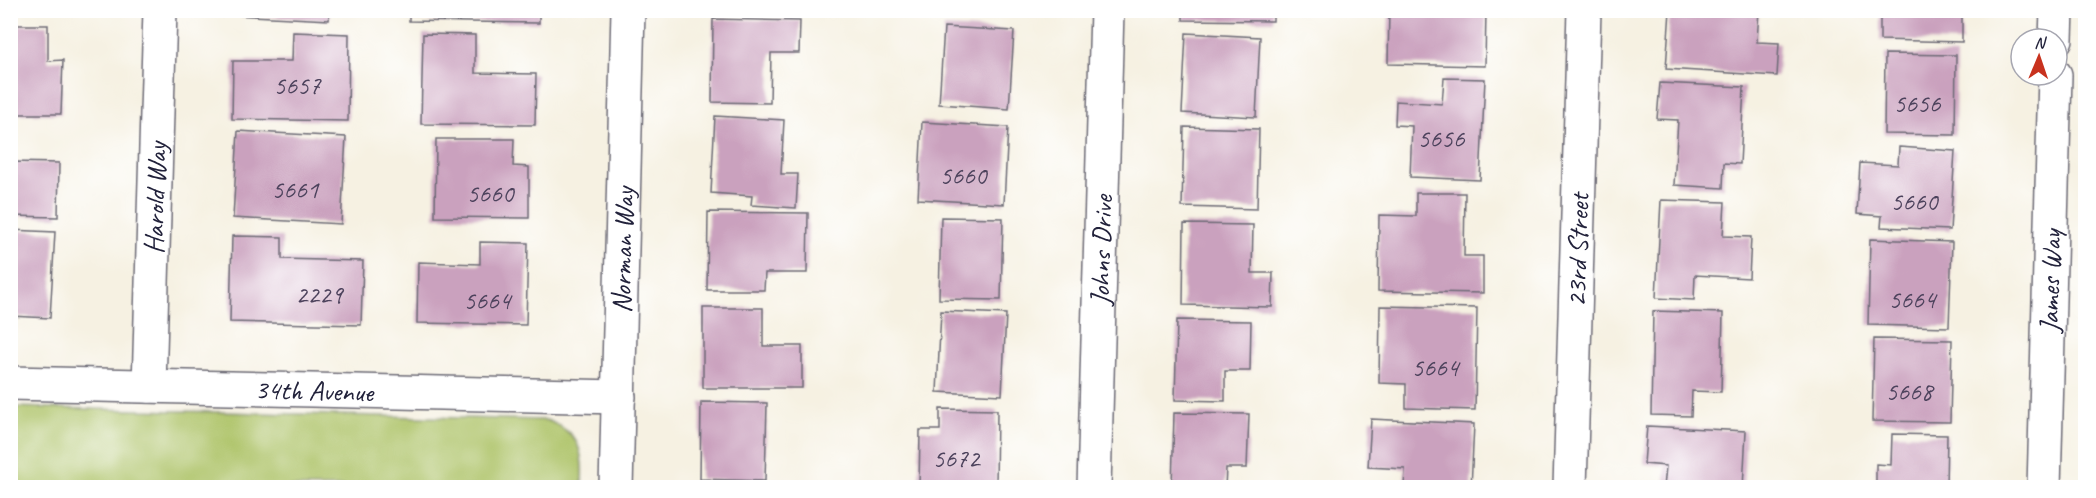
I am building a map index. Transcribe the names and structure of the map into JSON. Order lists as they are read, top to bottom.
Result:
{
  "streets": {
    "street": [
      "Harold Way",
      "Norman Way",
      "Johns Drive",
      "23rd Street",
      "James Way",
      "34th Avenue"
    ]
  },
  "crossings": [
    ["Harold Way", "34th Avenue"],
    ["Norman Way", "34th Avenue"]
  ],
  "house_numbers": [
    "5657",
    "5656",
    "5656",
    "5660",
    "5661",
    "5660",
    "5660",
    "2229",
    "5664",
    "5664",
    "5664",
    "5668",
    "5672"
  ],
  "north": "top"
}
